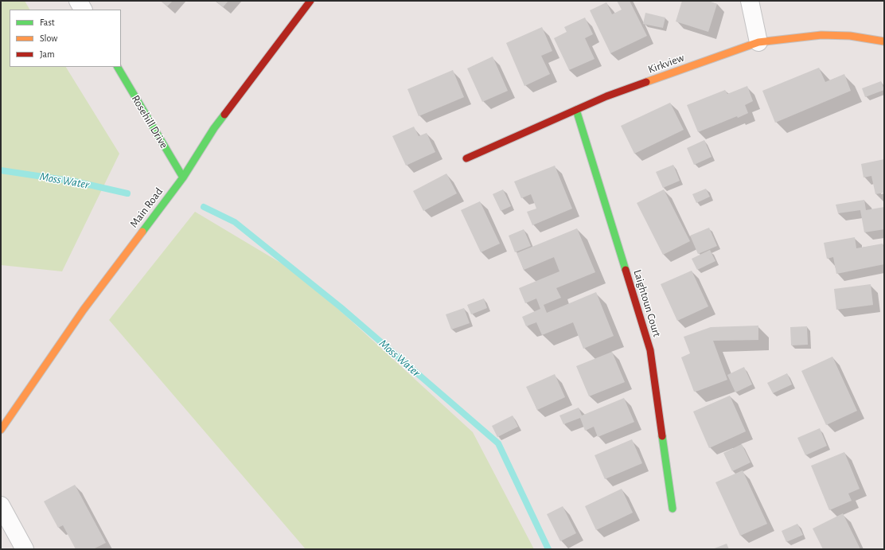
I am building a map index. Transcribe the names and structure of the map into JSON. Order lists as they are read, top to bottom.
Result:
{
  "streets": {
    "street": [
      "Kirkview",
      "Rosehill Drive",
      "Main Road",
      "Laightoun Court"
    ]
  },
  "crossings": [
    ["Kirkview", "Laightoun Court"],
    ["Rosehill Drive", "Main Road"]
  ],
  "water": ["Moss Water"],
  "legend": ["Fast", "Slow", "Jam"]
}
